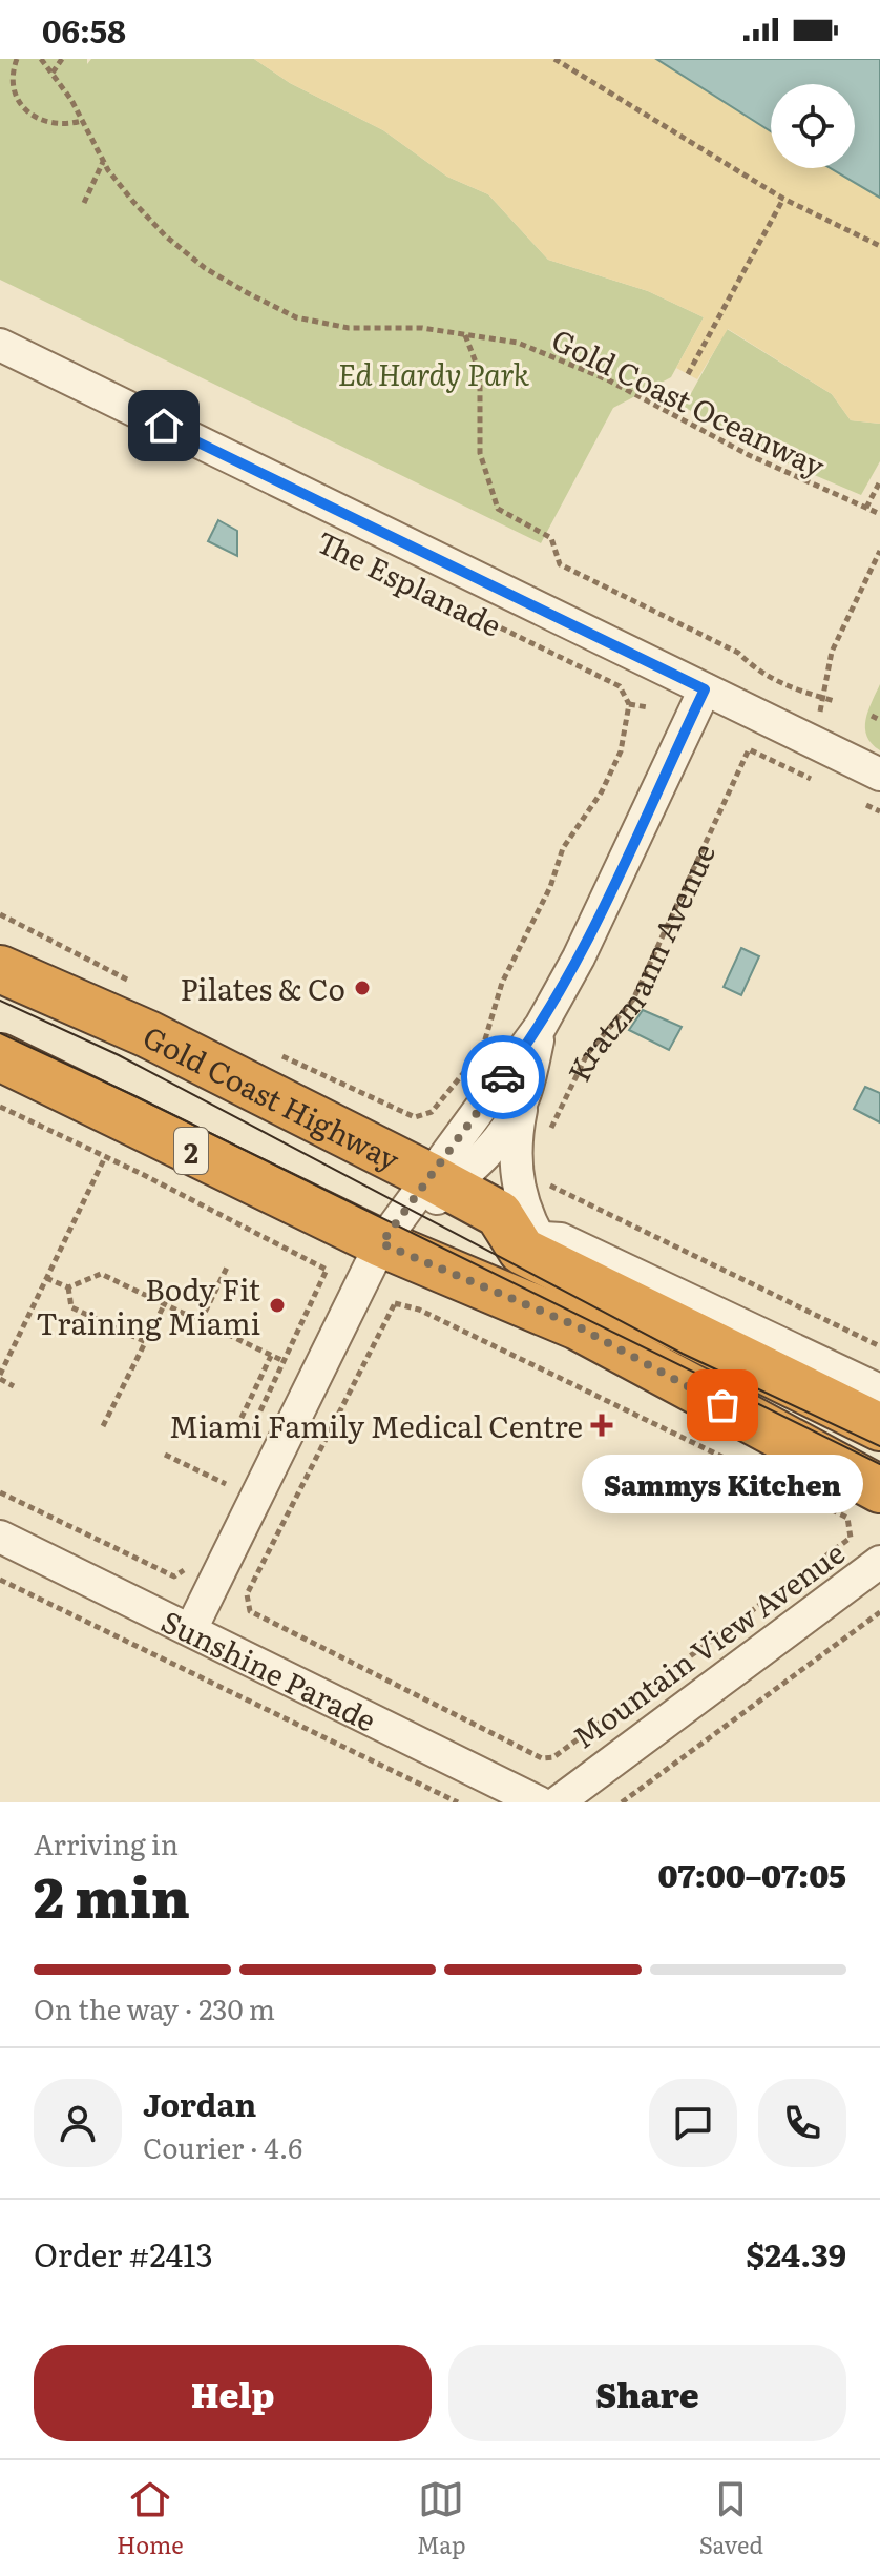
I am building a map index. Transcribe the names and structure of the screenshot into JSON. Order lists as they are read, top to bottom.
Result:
{
  "streets": {
    "highway": ["Gold Coast Highway", "2"],
    "street": [
      "The Esplanade",
      "Kratzmann Avenue",
      "Mountain View Avenue",
      "Sunshine Parade"
    ],
    "path": ["Gold Coast Oceanway"]
  },
  "crossings": [
    ["The Esplanade", "Kratzmann Avenue"],
    ["Kratzmann Avenue", "Gold Coast Highway"],
    ["Kratzmann Avenue", "2"],
    ["Mountain View Avenue", "Sunshine Parade"]
  ],
  "parks": ["Ed Hardy Park"],
  "places": {
    "other": ["Pilates & Co", "Body Fit Training Miami", "Sammys Kitchen"],
    "health": ["Miami Family Medical Centre"]
  },
  "page": {
    "status": "06:58",
    "bubble": "Sammys Kitchen",
    "heading": ["2 min", "Arriving in", "07:00–07:05"],
    "panel": [
      "Jordan",
      "Courier · 4.6",
      "Order #2413",
      "$24.39"
    ],
    "bar": "On the way · 230 m",
    "buttons": ["Help", "Share"],
    "tabs": ["Home", "Map", "Saved"]
  }
}
